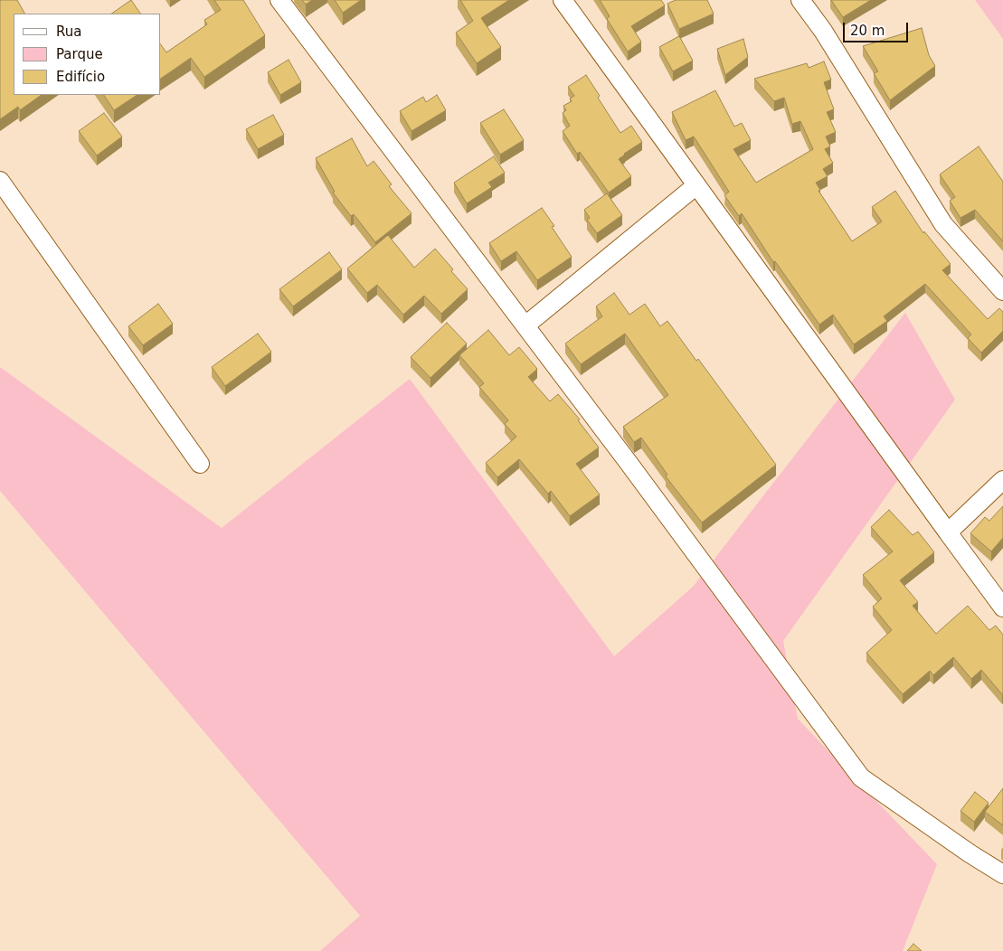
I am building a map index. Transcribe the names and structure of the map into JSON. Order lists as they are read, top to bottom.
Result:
{
  "legend": ["Rua", "Parque", "Edifício"],
  "scale_bar": "20 m"
}
